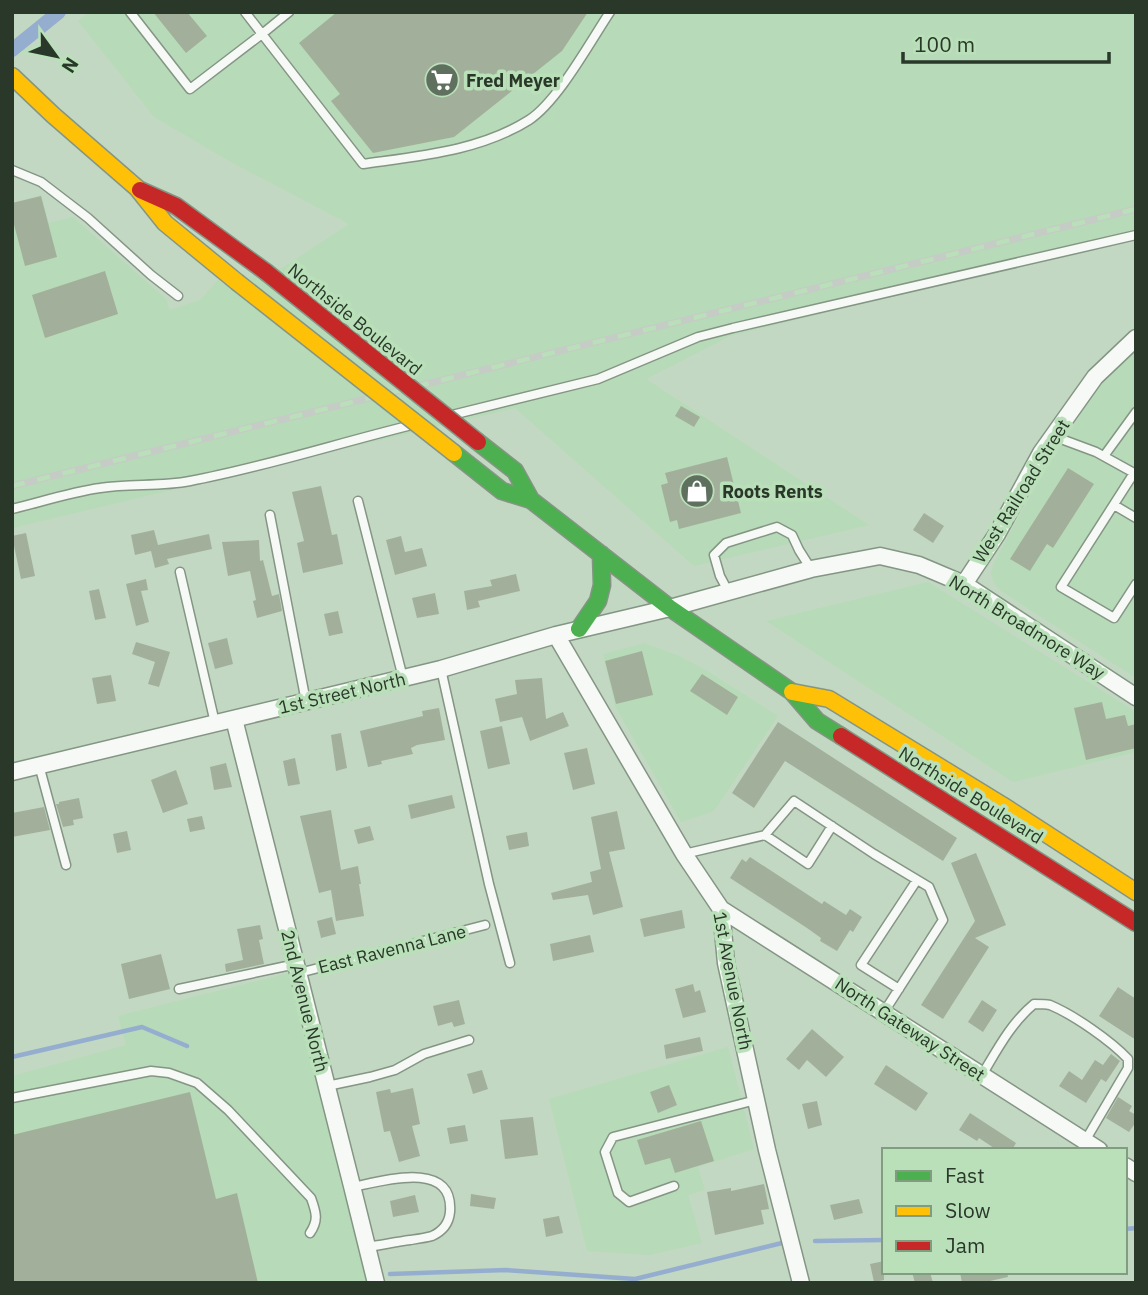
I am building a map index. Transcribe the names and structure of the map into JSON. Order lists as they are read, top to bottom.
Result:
{
  "streets": {
    "main road": ["Northside Boulevard"],
    "street": [
      "West Railroad Street",
      "North Broadmore Way",
      "1st Street North",
      "1st Avenue North",
      "2nd Avenue North",
      "North Gateway Street"
    ],
    "lane": ["East Ravenna Lane"]
  },
  "crossings": [
    ["Northside Boulevard", "North Broadmore Way"],
    ["Northside Boulevard", "1st Street North"],
    ["West Railroad Street", "North Broadmore Way"],
    ["North Broadmore Way", "1st Street North"],
    ["1st Street North", "1st Avenue North"],
    ["1st Street North", "2nd Avenue North"],
    ["East Ravenna Lane", "2nd Avenue North"],
    ["1st Avenue North", "North Gateway Street"]
  ],
  "places": {
    "supermarket": ["Fred Meyer"],
    "shop": ["Roots Rents"]
  },
  "legend": ["Fast", "Slow", "Jam"],
  "scale_bar": "100 m",
  "north": "bottom right"
}
